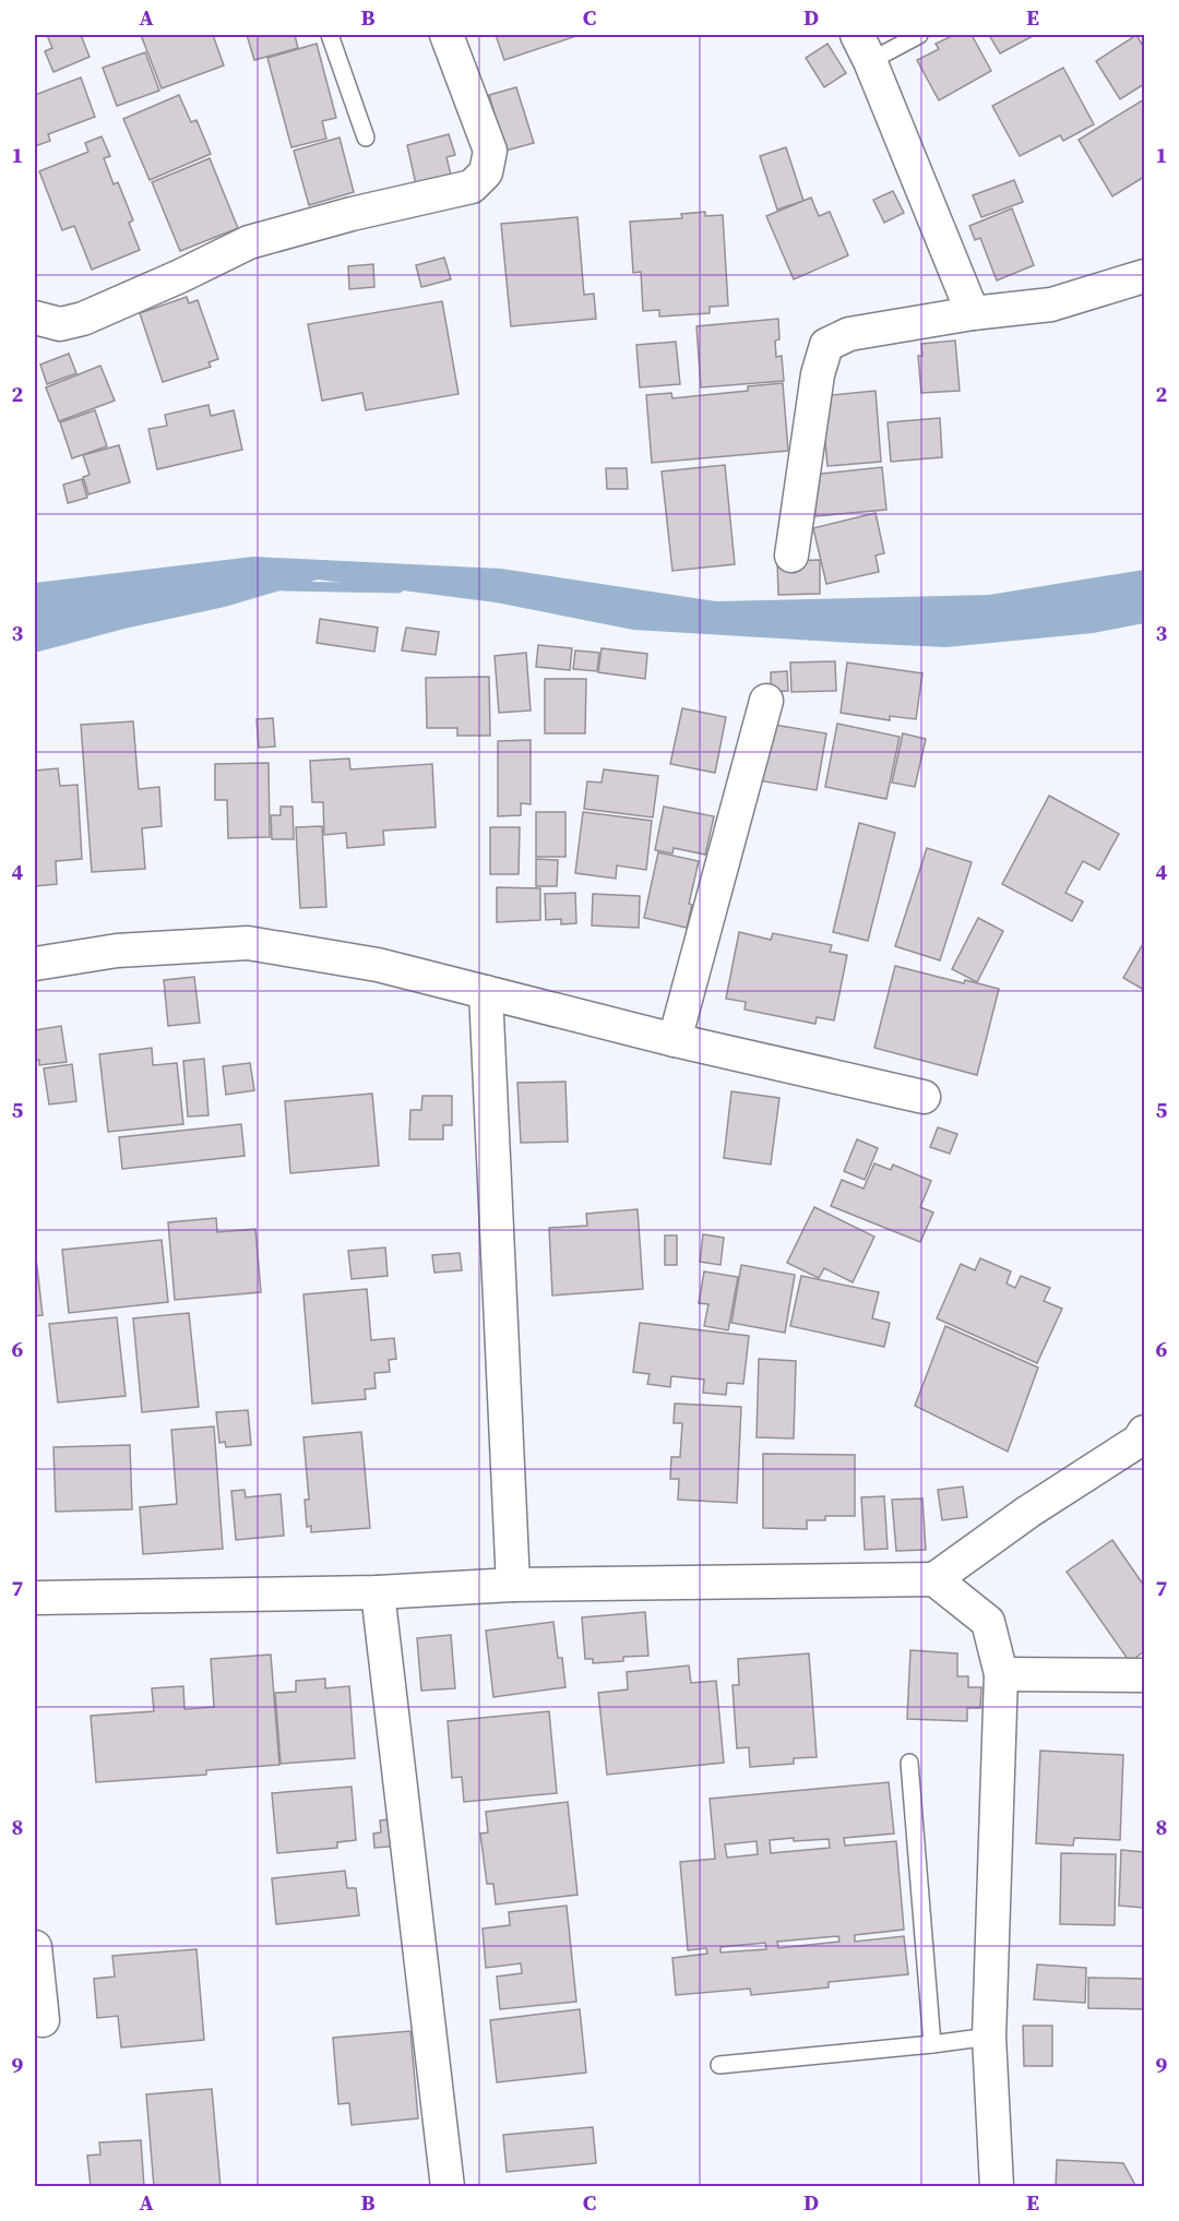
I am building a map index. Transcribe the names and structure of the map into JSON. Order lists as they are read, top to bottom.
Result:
{
  "grid": {
    "columns": [
      "A",
      "B",
      "C",
      "D",
      "E"
    ],
    "rows": [
      "1",
      "2",
      "3",
      "4",
      "5",
      "6",
      "7",
      "8",
      "9"
    ]
  }
}
